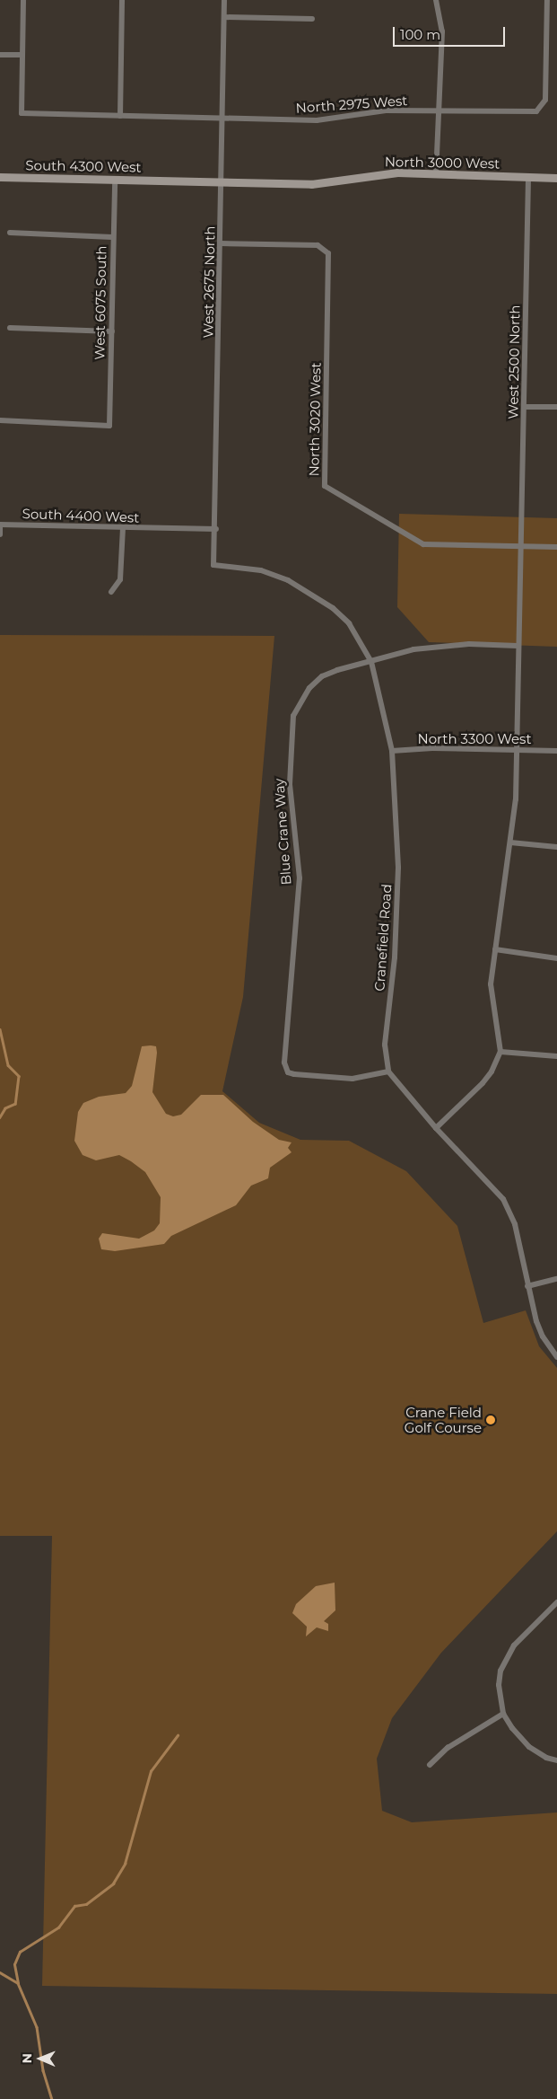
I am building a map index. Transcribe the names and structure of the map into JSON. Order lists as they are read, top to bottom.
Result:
{
  "streets": {
    "main road": ["North 3000 West", "South 4300 West"],
    "street": [
      "North 2975 West",
      "West 2675 North",
      "West 6075 South",
      "West 2500 North",
      "North 3020 West",
      "South 4400 West",
      "North 3300 West",
      "Blue Crane Way",
      "Cranefield Road"
    ]
  },
  "crossings": [
    ["North 2975 West", "West 2675 North"],
    ["North 3000 West", "South 4300 West"],
    ["North 3000 West", "West 2675 North"],
    ["North 3000 West", "West 2500 North"],
    ["South 4300 West", "West 6075 South"],
    ["West 2675 North", "North 3020 West"],
    ["West 2675 North", "South 4400 West"],
    ["West 2675 North", "Cranefield Road"],
    ["West 2500 North", "North 3020 West"],
    ["West 2500 North", "North 3300 West"],
    ["West 2500 North", "Blue Crane Way"],
    ["North 3300 West", "Cranefield Road"],
    ["Blue Crane Way", "Cranefield Road"]
  ],
  "places": ["Crane Field Golf Course"],
  "scale_bar": "100 m",
  "north": "left"
}
